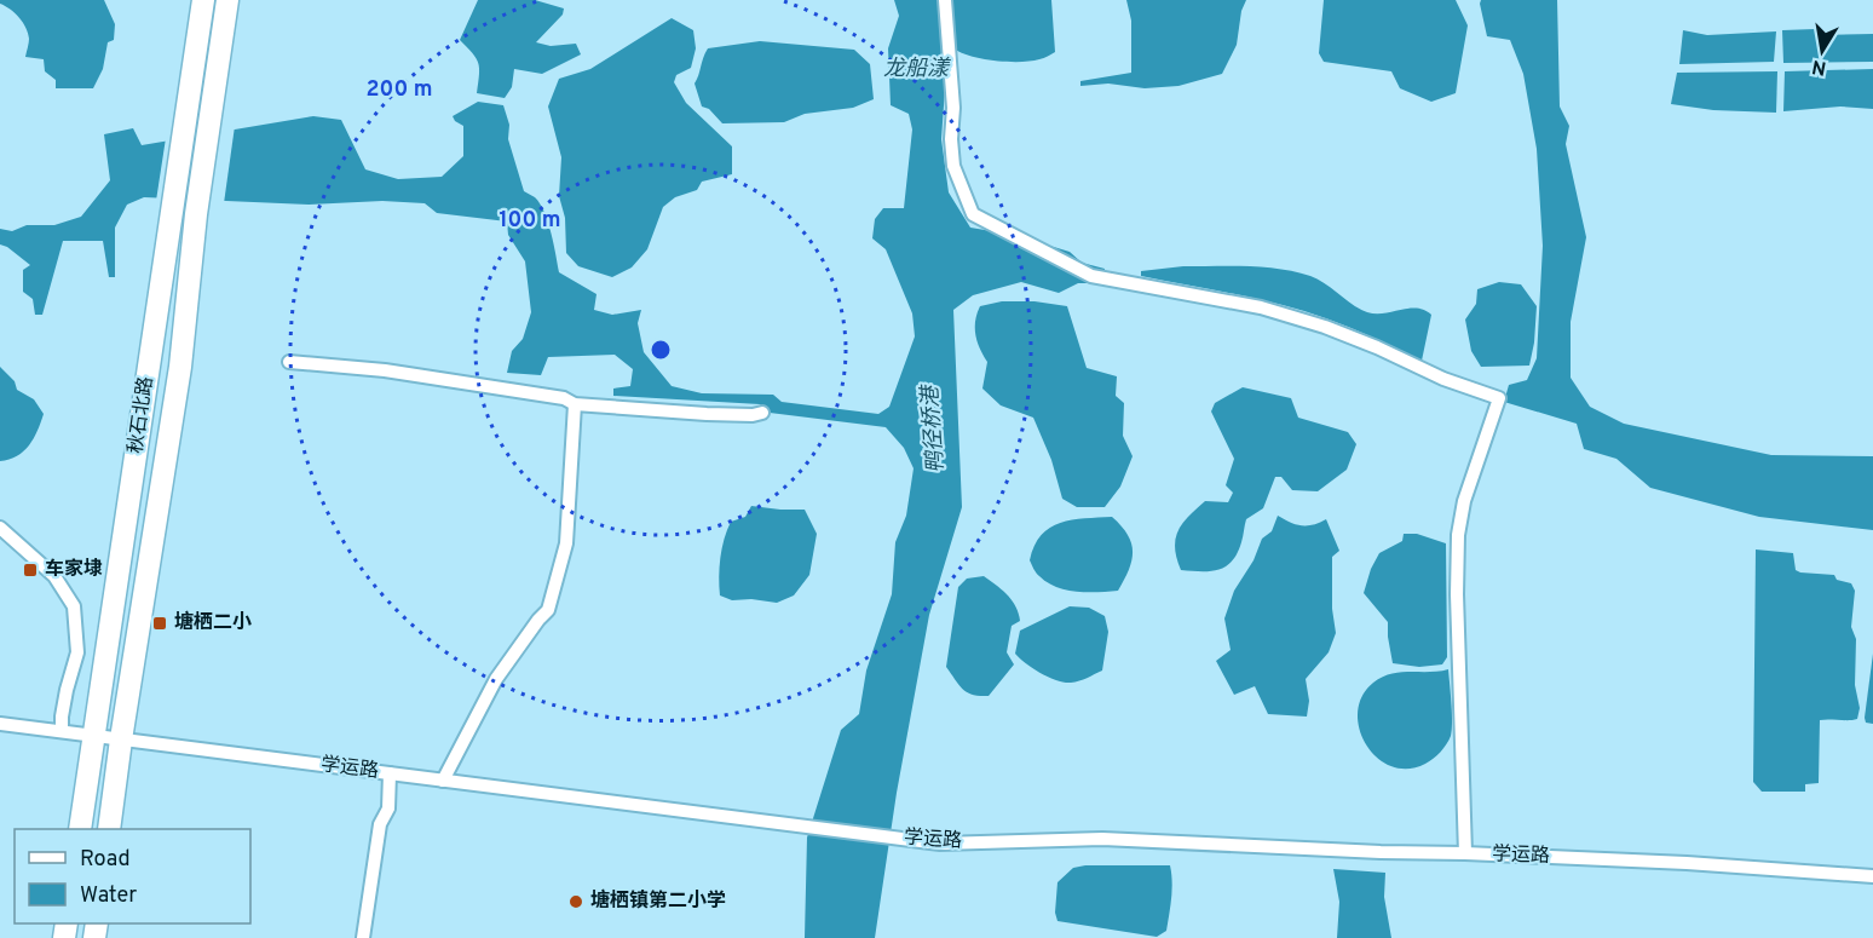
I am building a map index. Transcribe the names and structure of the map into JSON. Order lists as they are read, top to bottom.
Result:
{
  "streets": {
    "main road": ["秋石北路"],
    "street": ["学运路"]
  },
  "crossings": [
    ["秋石北路", "学运路"]
  ],
  "water": ["龙船漾", "鸭径桥港"],
  "places": {
    "transit": ["车家埭", "塘栖二小"],
    "other": ["塘栖镇第二小学"]
  },
  "legend": ["Road", "Water"],
  "north": "bottom",
  "rings": ["200 m", "100 m"]
}
